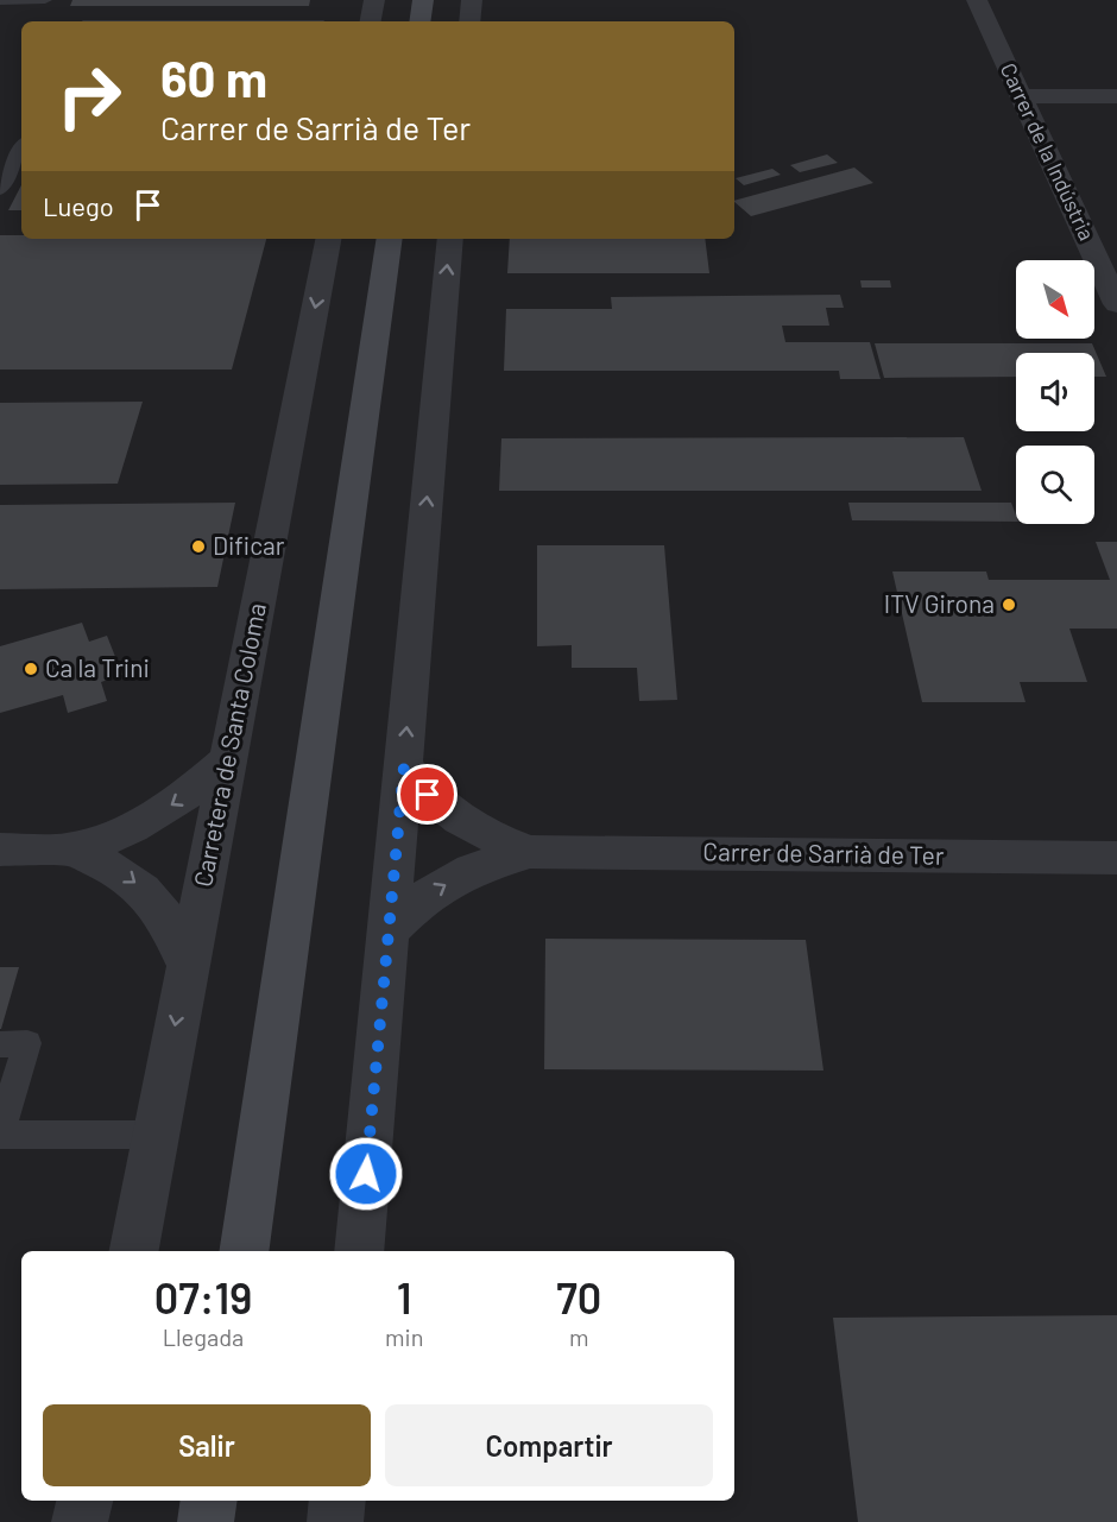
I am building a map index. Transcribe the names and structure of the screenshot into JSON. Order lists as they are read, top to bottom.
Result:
{
  "streets": {
    "street": ["Carrer de la Indústria", "Carretera de Santa Coloma", "Carrer de Sarrià de Ter"]
  },
  "places": ["Dificar", "ITV Girona", "Ca la Trini"],
  "north": "bottom right",
  "page": {
    "turn": ["60 m", "Carrer de Sarrià de Ter"],
    "then": "Luego",
    "eta": [
      "07:19",
      "Llegada",
      "1",
      "min",
      "70",
      "m"
    ],
    "buttons": ["Salir", "Compartir"]
  }
}
